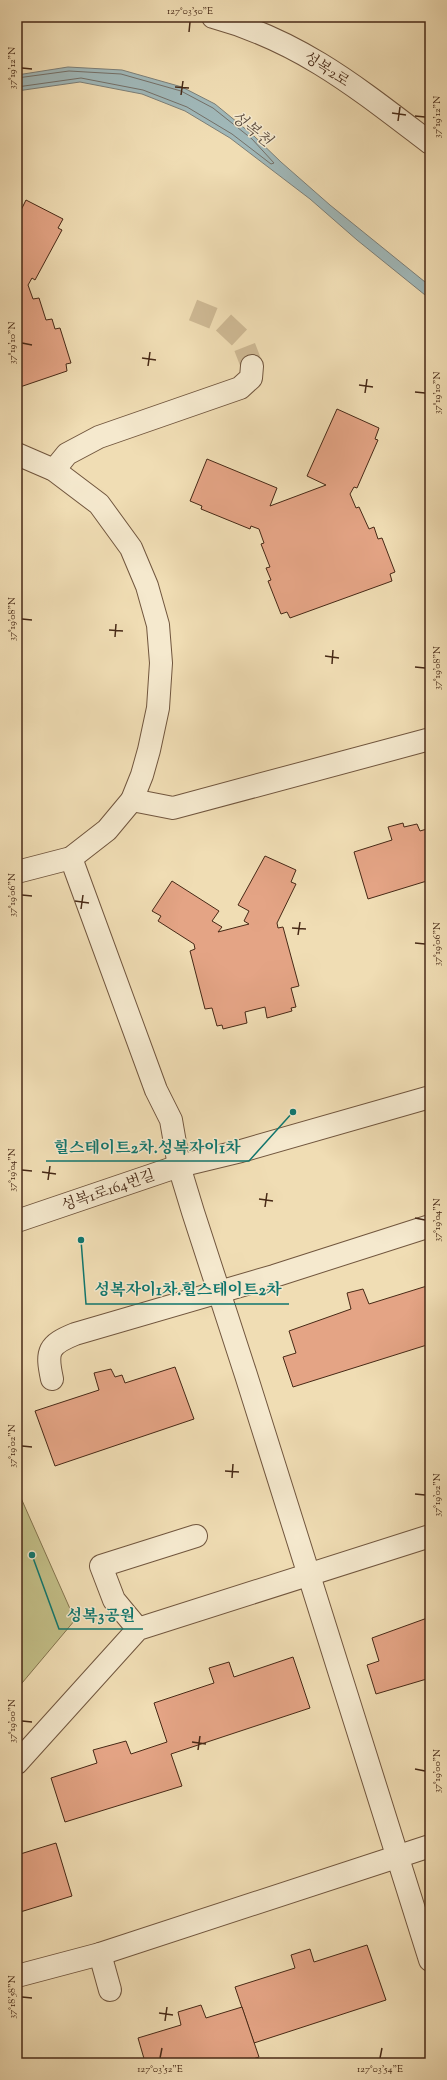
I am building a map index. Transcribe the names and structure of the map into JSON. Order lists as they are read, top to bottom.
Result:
{
  "streets": {
    "street": ["성복2로", "성복1로164번길"]
  },
  "water": ["성복천"],
  "places": ["힐스테이트2차.성복자이1차", "성복자이1차.힐스테이트2차", "성복3공원"],
  "coordinates": [
    "127°03'50\"E",
    "37°19'12\"N",
    "37°19'10\"N",
    "37°19'08\"N",
    "37°19'06\"N",
    "37°19'04\"N",
    "37°19'02\"N",
    "37°19'00\"N",
    "37°18'58\"N",
    "127°03'52\"E",
    "127°03'54\"E"
  ]
}
